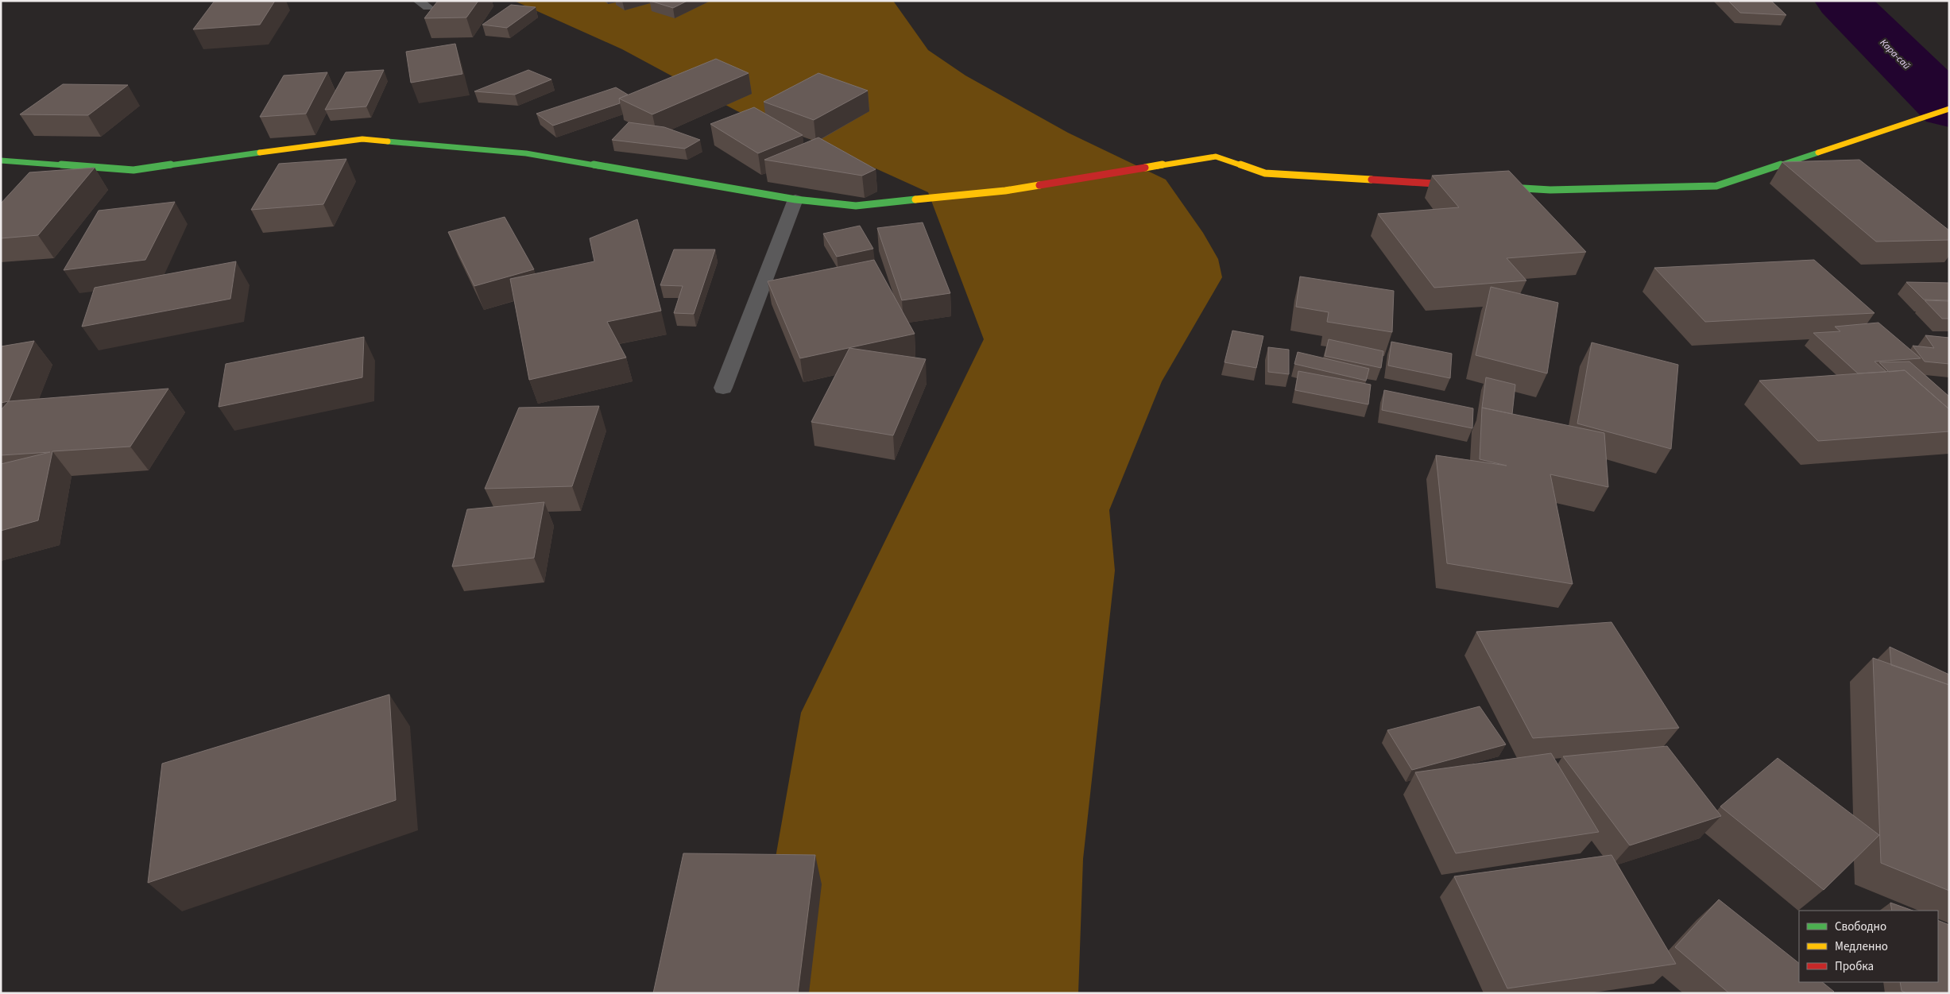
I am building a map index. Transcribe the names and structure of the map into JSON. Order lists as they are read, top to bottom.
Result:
{
  "water": ["Кара-сай"],
  "legend": ["Свободно", "Медленно", "Пробка"]
}
